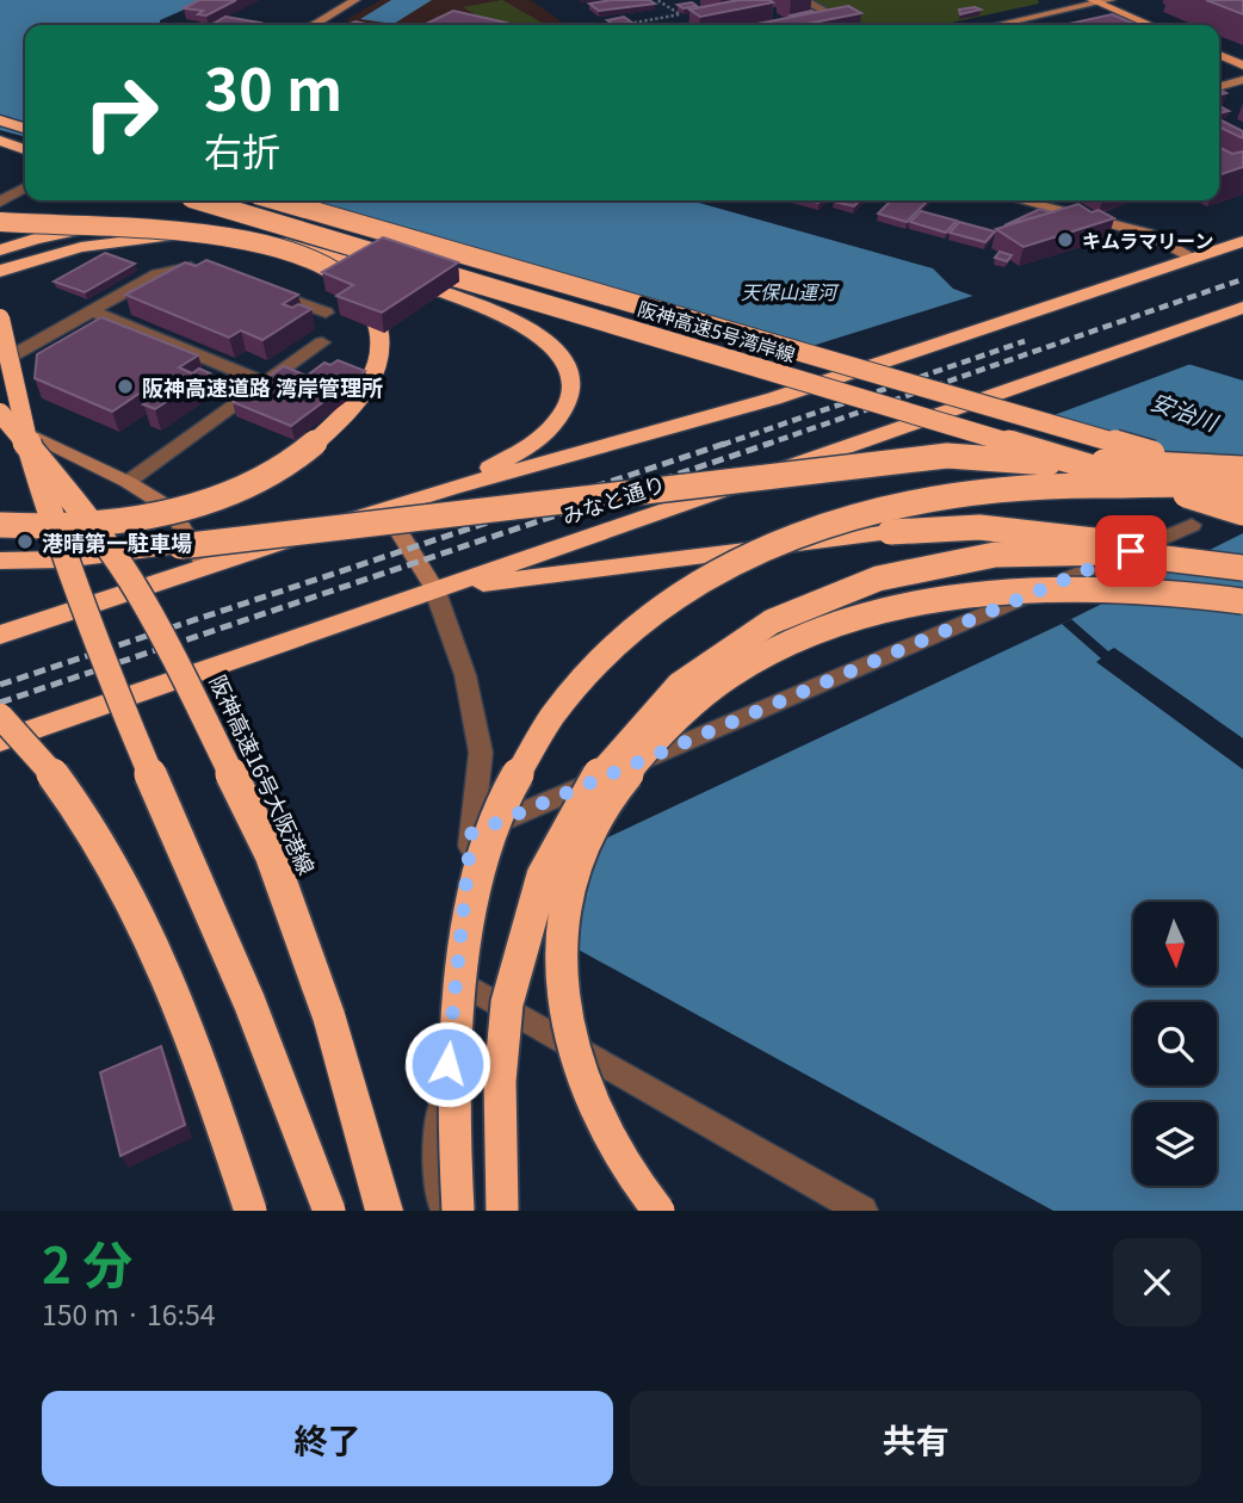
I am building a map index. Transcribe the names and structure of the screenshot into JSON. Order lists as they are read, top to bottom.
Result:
{
  "streets": {
    "highway": ["阪神高速5号湾岸線", "みなと通り", "阪神高速16号大阪港線"]
  },
  "water": ["天保山運河", "安治川"],
  "places": ["キムラマリーン", "阪神高速道路 湾岸管理所", "港晴第一駐車場"],
  "north": "bottom",
  "page": {
    "turn": ["30 m", "右折"],
    "heading": ["2 分", "150 m · 16:54"],
    "buttons": ["終了", "共有"]
  }
}
